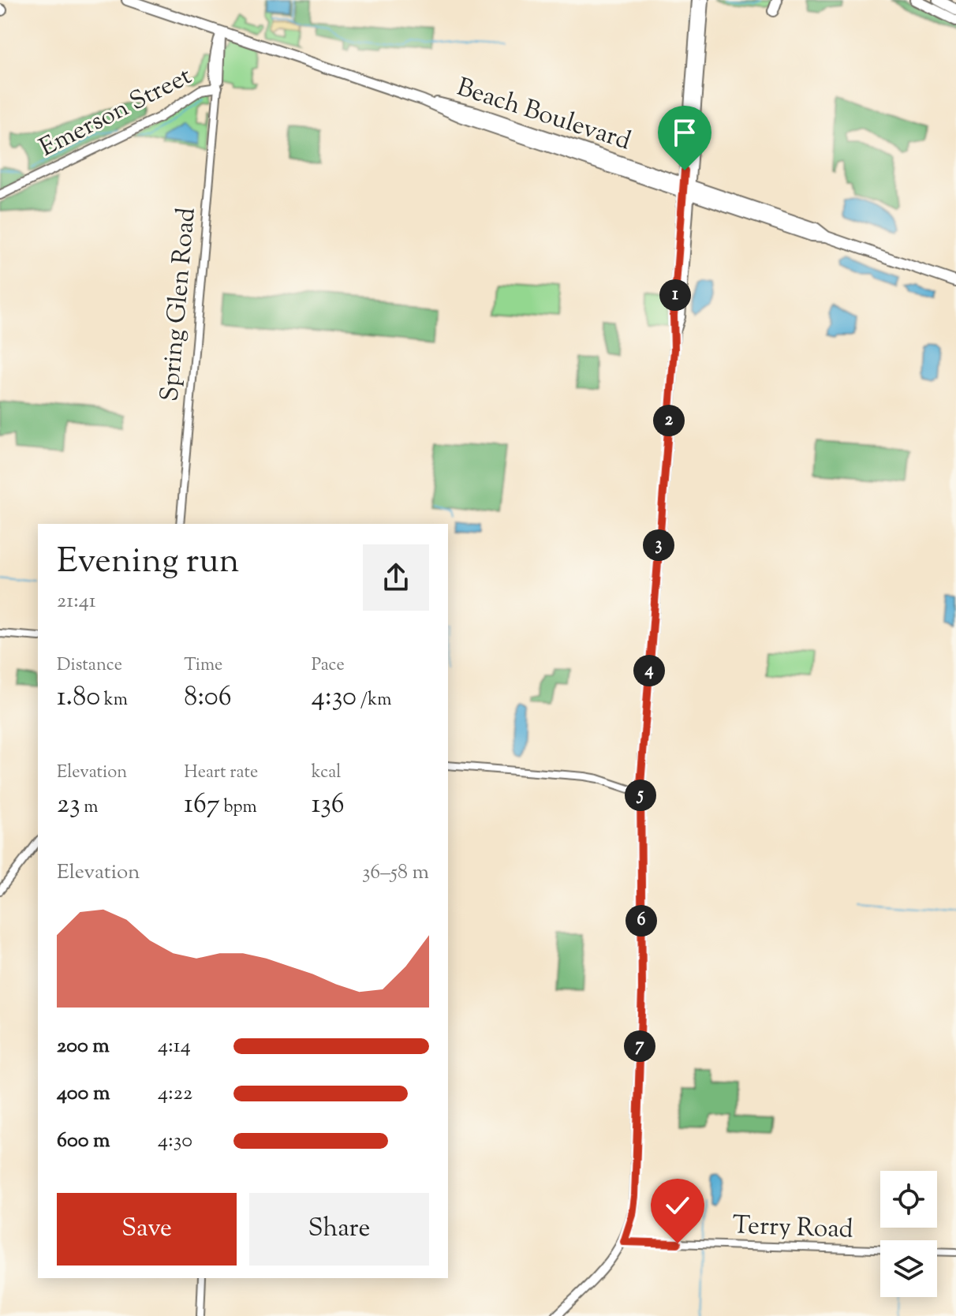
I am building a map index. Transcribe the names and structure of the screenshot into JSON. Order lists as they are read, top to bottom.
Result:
{
  "streets": {
    "highway": ["Beach Boulevard"],
    "main road": ["Emerson Street", "Spring Glen Road"],
    "street": ["Terry Road"]
  },
  "crossings": [
    ["Emerson Street", "Spring Glen Road"],
    ["Beach Boulevard", "Spring Glen Road"]
  ],
  "page": {
    "pins": [
      "1",
      "2",
      "3",
      "4",
      "5",
      "6",
      "7"
    ],
    "heading": ["Evening run", "21:41"],
    "stats": [
      ["Distance", "1.80 km"],
      ["Time", "8:06"],
      ["Pace", "4:30 /km"],
      ["Elevation", "23 m"],
      ["Heart rate", "167 bpm"],
      ["kcal", "136"]
    ],
    "chart": ["Elevation", "36–58 m"],
    "list": [
      {
        "name": "200 m",
        "note": "4:14"
      },
      {
        "name": "400 m",
        "note": "4:22"
      },
      {
        "name": "600 m",
        "note": "4:30"
      }
    ],
    "buttons": ["Save", "Share"]
  }
}
